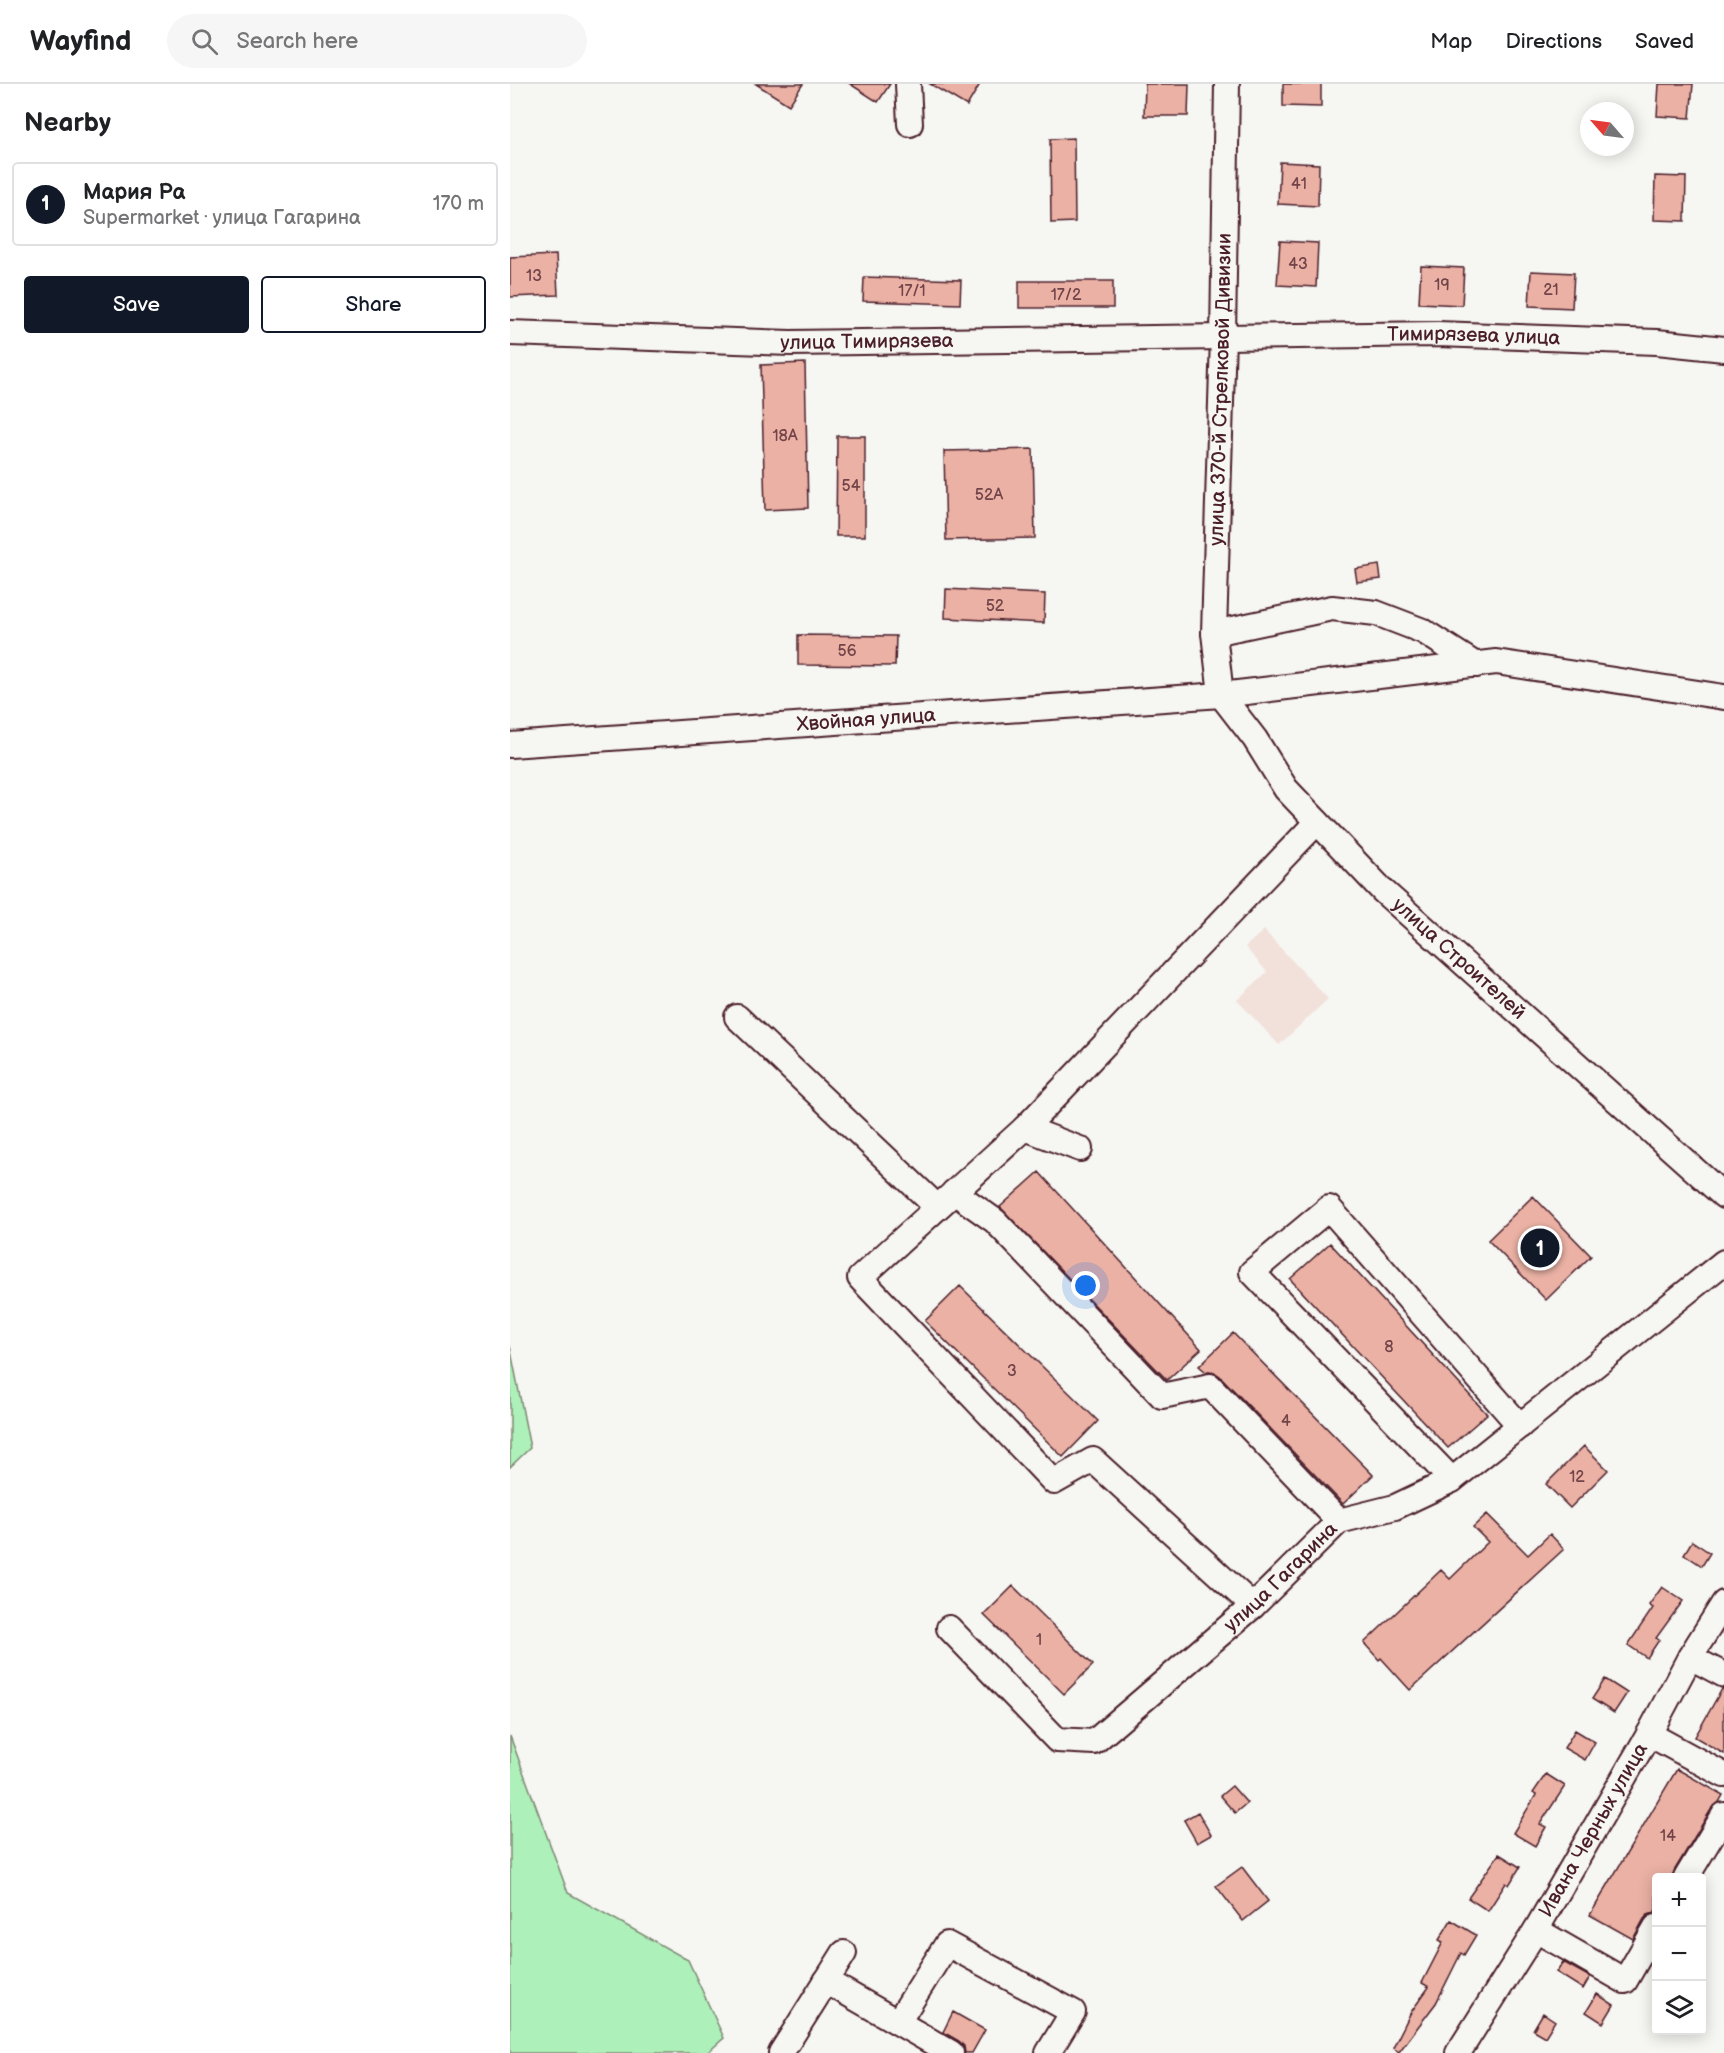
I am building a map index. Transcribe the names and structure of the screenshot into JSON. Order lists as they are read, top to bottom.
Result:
{
  "streets": {
    "street": [
      "Тимирязева улица",
      "улица Тимирязева",
      "улица 370-й Стрелковой Дивизии",
      "Хвойная улица",
      "улица Строителей",
      "улица Гагарина",
      "Ивана Черных улица"
    ]
  },
  "crossings": [
    ["Тимирязева улица", "улица Тимирязева"],
    ["Тимирязева улица", "улица 370-й Стрелковой Дивизии"],
    ["улица Тимирязева", "улица 370-й Стрелковой Дивизии"],
    ["улица 370-й Стрелковой Дивизии", "Хвойная улица"],
    ["улица 370-й Стрелковой Дивизии", "улица Строителей"],
    ["Хвойная улица", "улица Строителей"]
  ],
  "house_numbers": [
    "41",
    "43",
    "13",
    "19",
    "21",
    "17/1",
    "17/2",
    "18А",
    "54",
    "52А",
    "52",
    "56",
    "8",
    "3",
    "4",
    "12",
    "1",
    "14"
  ],
  "north": "top left",
  "page": {
    "header": "Wayfind",
    "search": "Search here",
    "nav": ["Map", "Directions", "Saved"],
    "heading": "Nearby",
    "list": [
      {
        "mark": "1",
        "name": "Мария Ра",
        "note": "Supermarket · улица Гагарина",
        "value": "170 m"
      }
    ],
    "buttons": ["Save", "Share"],
    "pins": "1",
    "map_buttons": ["+", "−"]
  }
}
